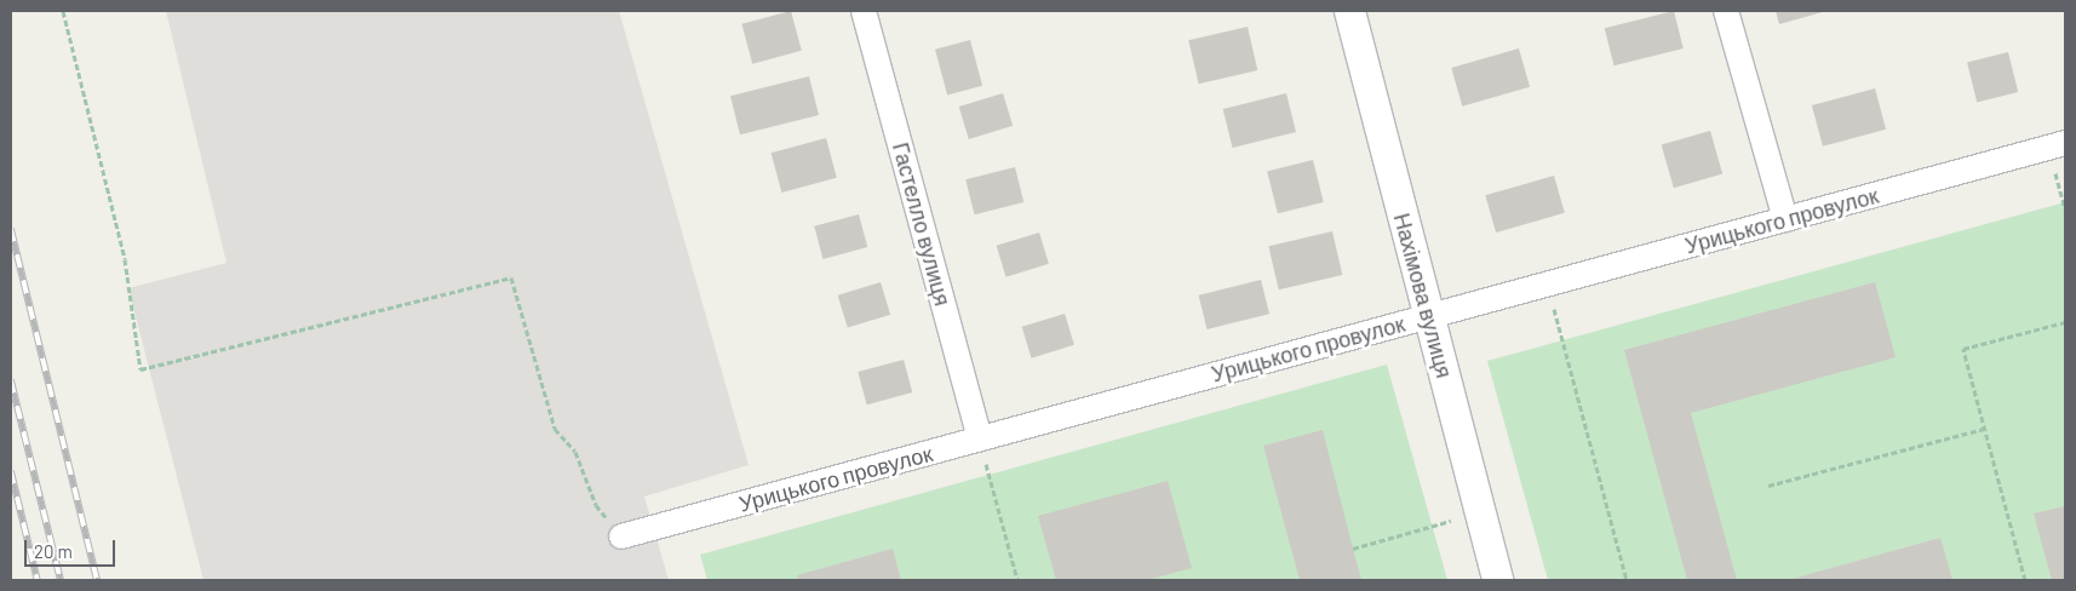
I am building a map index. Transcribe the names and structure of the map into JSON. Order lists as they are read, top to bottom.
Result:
{
  "streets": {
    "street": ["Урицького провулок", "Гастелло вулиця", "Нахімова вулиця"]
  },
  "crossings": [
    ["Урицького провулок", "Гастелло вулиця"],
    ["Урицького провулок", "Нахімова вулиця"]
  ],
  "scale_bar": "20 m"
}
